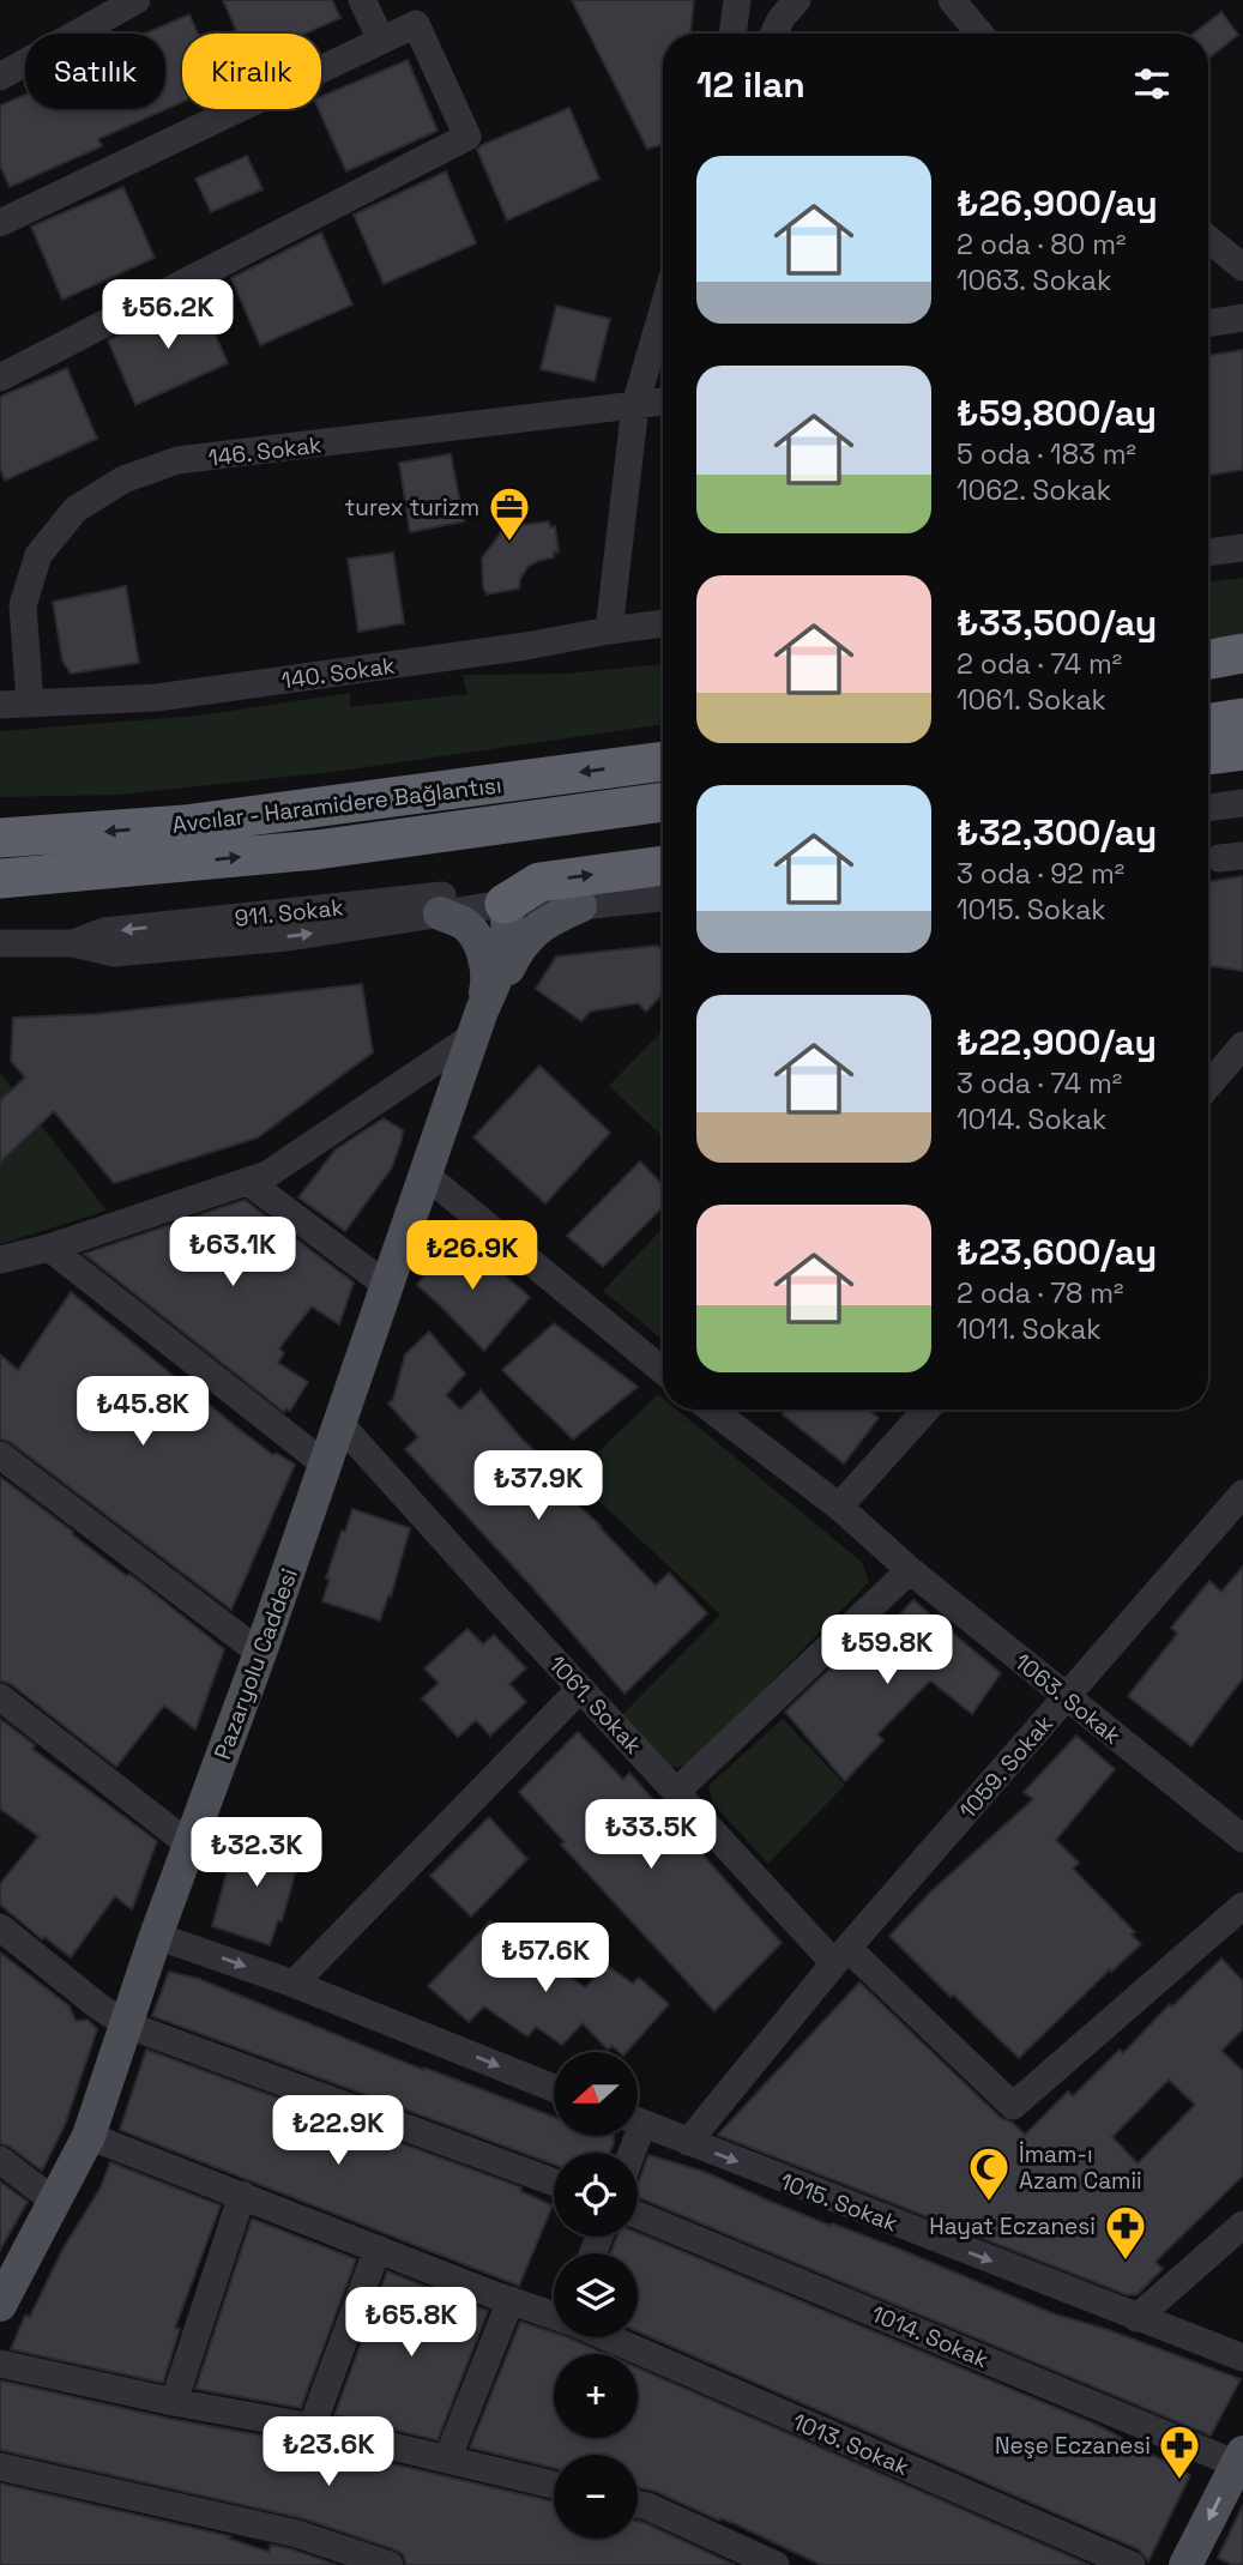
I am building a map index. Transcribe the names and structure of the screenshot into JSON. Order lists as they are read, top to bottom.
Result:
{
  "streets": {
    "highway": ["Avcılar - Haramidere Bağlantısı"],
    "main road": ["Pazaryolu Caddesi"],
    "street": [
      "146. Sokak",
      "140. Sokak",
      "911. Sokak",
      "1063. Sokak",
      "1061. Sokak",
      "1059. Sokak",
      "1015. Sokak",
      "1014. Sokak",
      "1013. Sokak"
    ]
  },
  "crossings": [
    ["146. Sokak", "140. Sokak"],
    ["Pazaryolu Caddesi", "1061. Sokak"],
    ["Pazaryolu Caddesi", "1013. Sokak"],
    ["1063. Sokak", "1059. Sokak"],
    ["1061. Sokak", "1059. Sokak"]
  ],
  "one_way": ["1015. Sokak"],
  "places": {
    "office": ["turex turizm"],
    "mosque": ["İmam-ı Azam Camii"],
    "pharmacy": ["Hayat Eczanesi", "Neşe Eczanesi"]
  },
  "north": "left",
  "page": {
    "chip": ["Satılık", "Kiralık"],
    "heading": "12 ilan",
    "list": [
      {
        "name": "₺26,900/ay",
        "note": "2 oda · 80 m² · 1063. Sokak"
      },
      {
        "name": "₺59,800/ay",
        "note": "5 oda · 183 m² · 1062. Sokak"
      },
      {
        "name": "₺33,500/ay",
        "note": "2 oda · 74 m² · 1061. Sokak"
      },
      {
        "name": "₺32,300/ay",
        "note": "3 oda · 92 m² · 1015. Sokak"
      },
      {
        "name": "₺22,900/ay",
        "note": "3 oda · 74 m² · 1014. Sokak"
      },
      {
        "name": "₺23,600/ay",
        "note": "2 oda · 78 m² · 1011. Sokak"
      }
    ],
    "price": [
      "₺56.2K",
      "₺63.1K",
      "₺26.9K",
      "₺45.8K",
      "₺37.9K",
      "₺59.8K",
      "₺33.5K",
      "₺32.3K",
      "₺57.6K",
      "₺22.9K",
      "₺65.8K",
      "₺23.6K"
    ],
    "map_buttons": ["+", "−"]
  }
}
